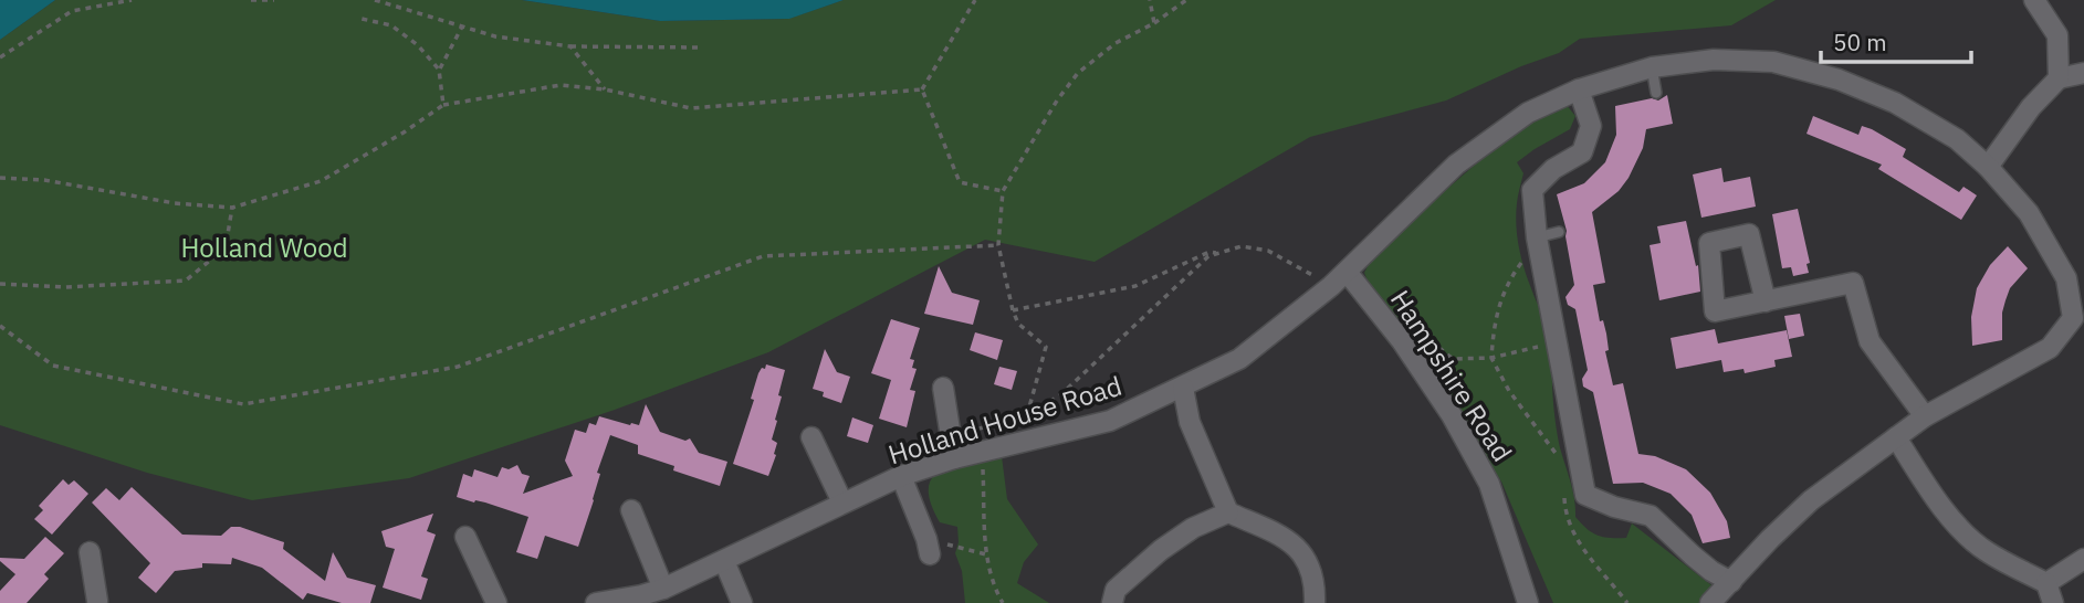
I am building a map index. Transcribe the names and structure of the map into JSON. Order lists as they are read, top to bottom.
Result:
{
  "streets": {
    "street": ["Hampshire Road", "Holland House Road"]
  },
  "crossings": [
    ["Hampshire Road", "Holland House Road"]
  ],
  "parks": ["Holland Wood"],
  "scale_bar": "50 m"
}
